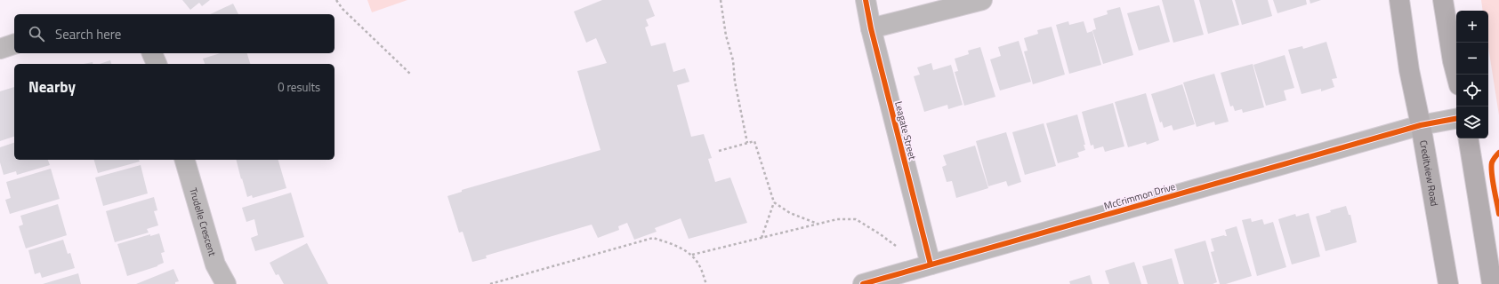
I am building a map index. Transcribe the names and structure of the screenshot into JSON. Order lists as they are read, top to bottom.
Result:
{
  "streets": {
    "main road": ["Creditview Road"],
    "street": ["Leagate Street", "McCrimmon Drive", "Trudelle Crescent"]
  },
  "crossings": [
    ["Leagate Street", "McCrimmon Drive"],
    ["Creditview Road", "McCrimmon Drive"]
  ],
  "page": {
    "map_buttons": ["+", "−"],
    "search": "Search here",
    "heading": ["Nearby", "0 results"]
  }
}
